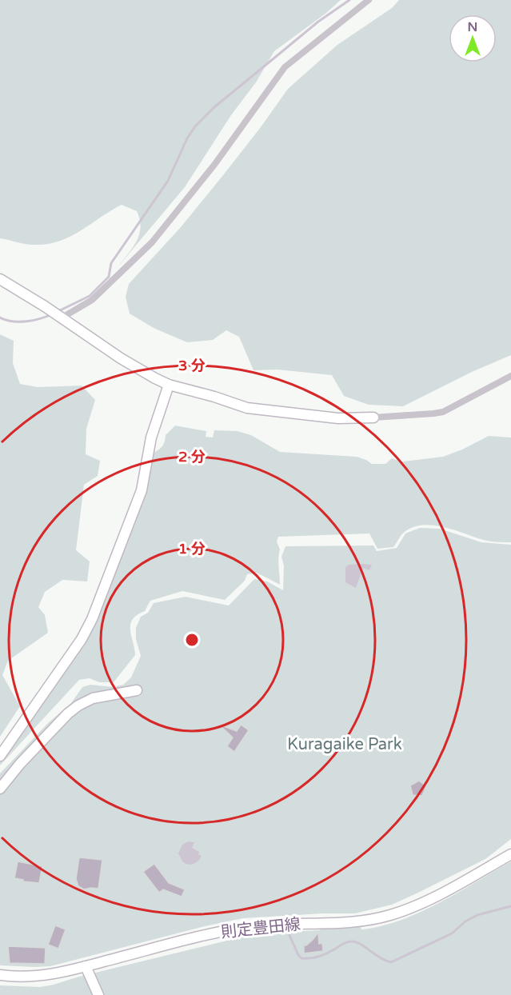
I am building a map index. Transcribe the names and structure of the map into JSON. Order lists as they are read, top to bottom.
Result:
{
  "streets": {
    "street": ["則定豊田線"]
  },
  "parks": ["Kuragaike Park"],
  "north": "top",
  "rings": ["3 分", "2 分", "1 分"]
}
